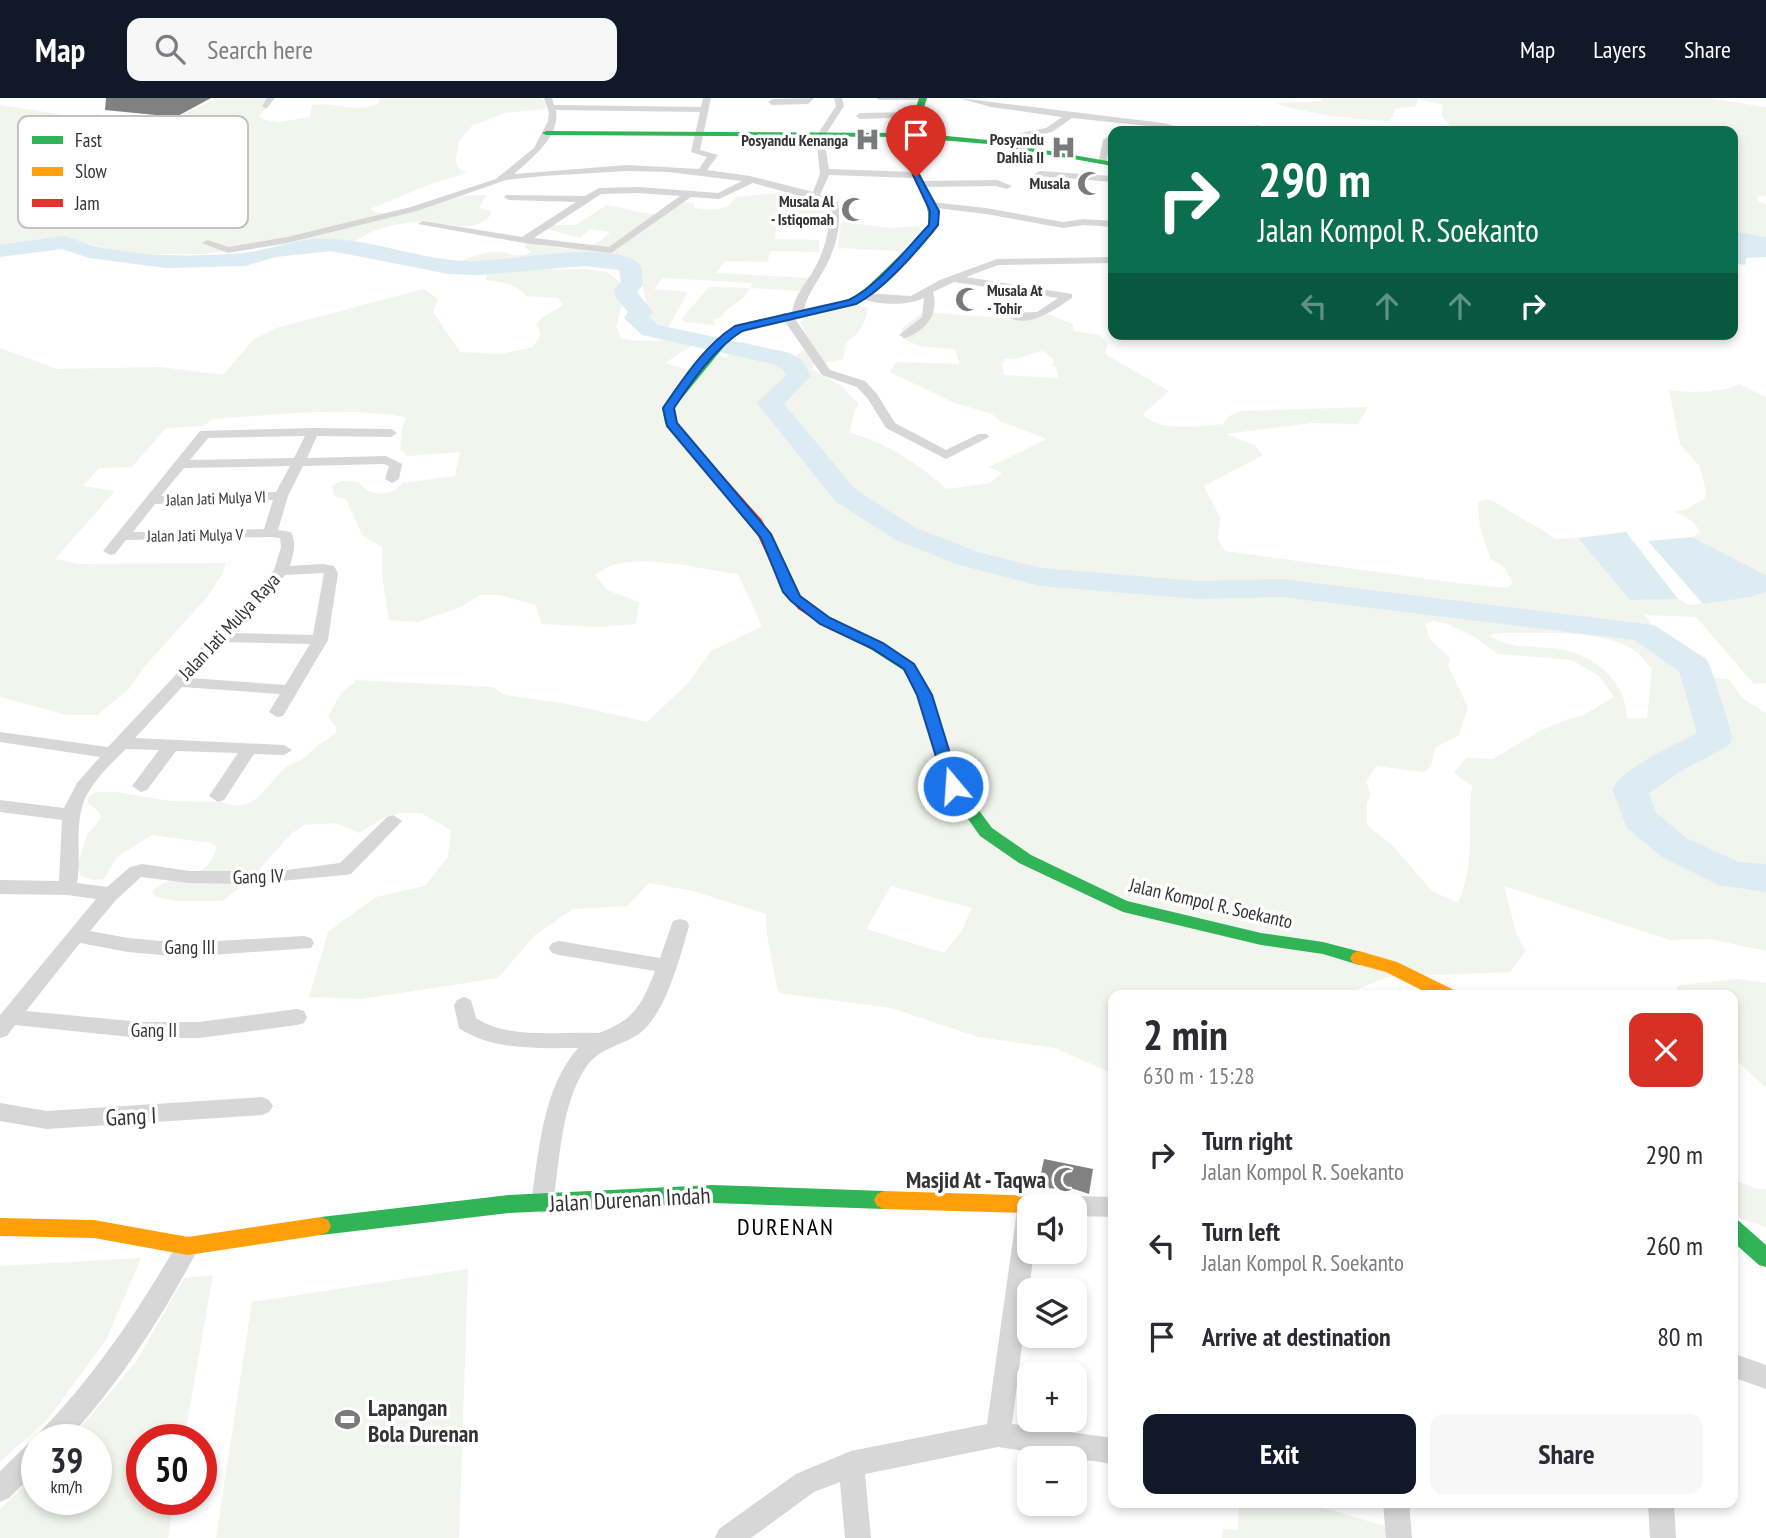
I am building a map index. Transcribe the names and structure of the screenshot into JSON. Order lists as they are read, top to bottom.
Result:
{
  "streets": {
    "main road": ["Jalan Kompol R. Soekanto", "Jalan Durenan Indah"],
    "street": [
      "Jalan Jati Mulya VI",
      "Jalan Jati Mulya V",
      "Jalan Jati Mulya Raya",
      "Gang IV",
      "Gang III",
      "Gang II",
      "Gang I"
    ]
  },
  "crossings": [
    ["Jalan Jati Mulya V", "Jalan Jati Mulya Raya"],
    ["Gang IV", "Gang III"],
    ["Gang IV", "Gang II"]
  ],
  "districts": ["DURENAN"],
  "places": {
    "hospital": ["Posyandu Kenanga", "Posyandu Dahlia II"],
    "mosque": [
      "Musala",
      "Musala Al - Istiqomah",
      "Musala At - Tohir",
      "Masjid At - Taqwa"
    ],
    "sports": ["Lapangan Bola Durenan"]
  },
  "legend": ["Fast", "Slow", "Jam"],
  "page": {
    "header": "Map",
    "search": "Search here",
    "nav": ["Map", "Layers", "Share"],
    "turn": ["290 m", "Jalan Kompol R. Soekanto"],
    "heading": ["2 min", "630 m · 15:28"],
    "list": [
      {
        "name": "Turn right",
        "note": "Jalan Kompol R. Soekanto",
        "value": "290 m"
      },
      {
        "name": "Turn left",
        "note": "Jalan Kompol R. Soekanto",
        "value": "260 m"
      },
      {
        "name": "Arrive at destination",
        "value": "80 m"
      }
    ],
    "map_buttons": ["+", "−"],
    "buttons": ["Exit", "Share"],
    "speed": "39 km/h",
    "limit": "50"
  }
}
